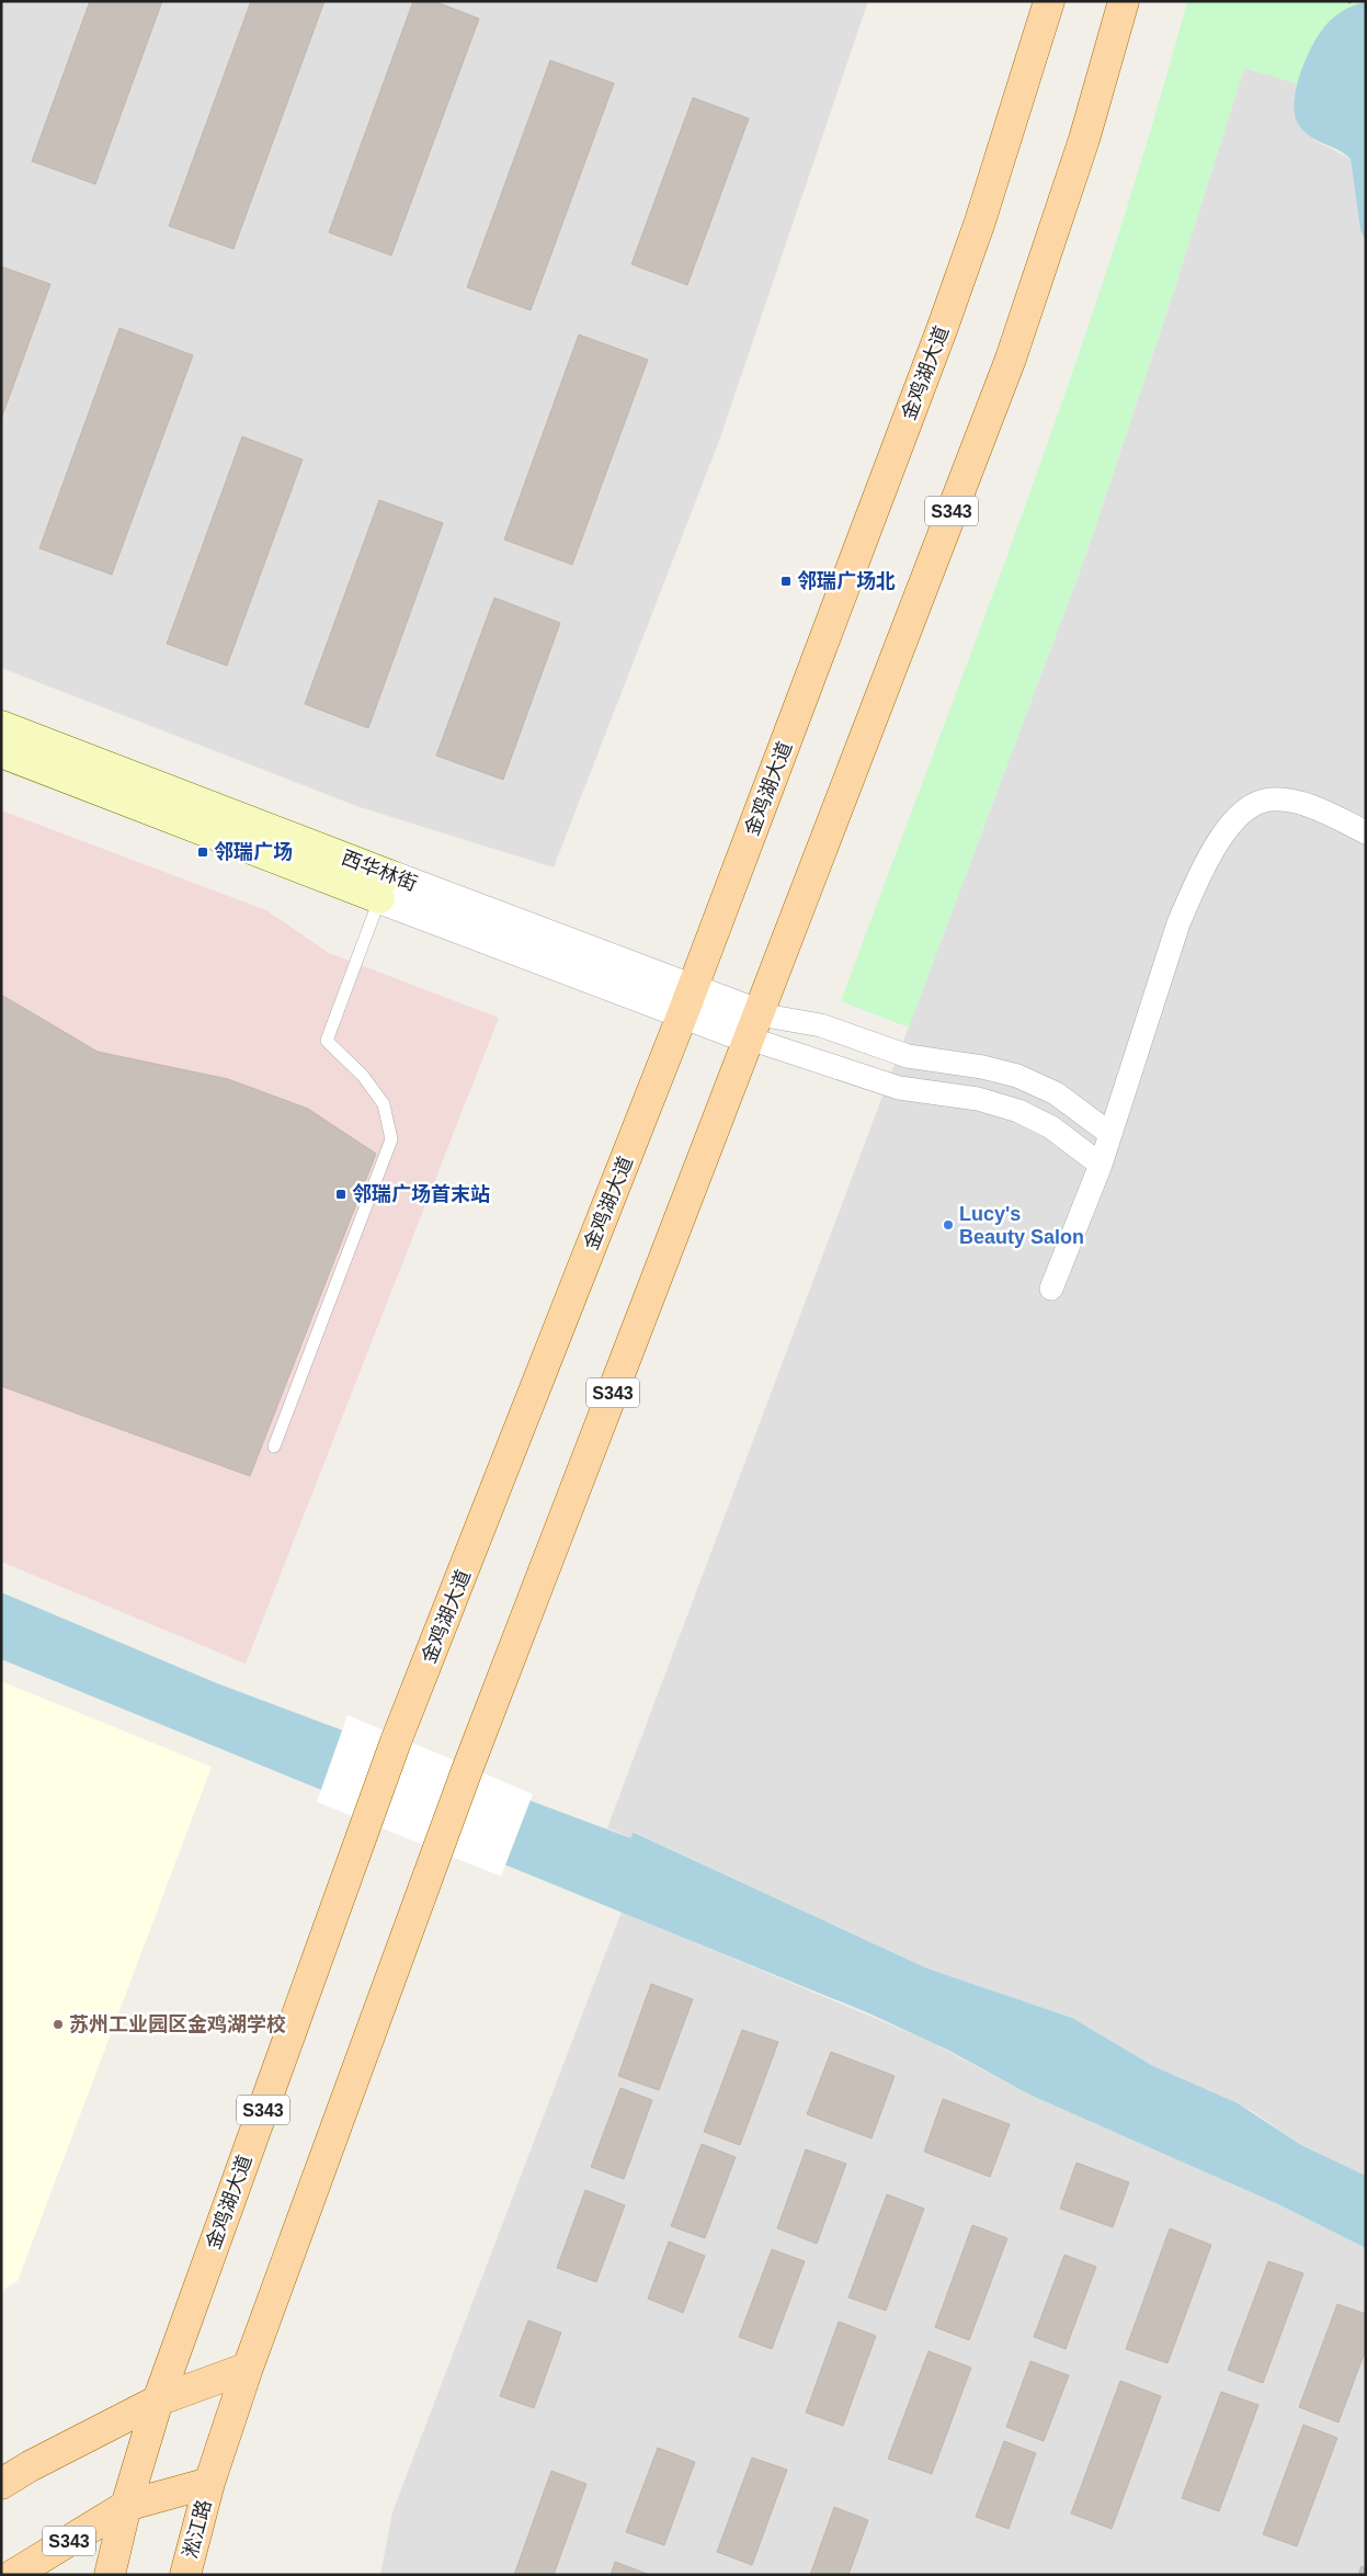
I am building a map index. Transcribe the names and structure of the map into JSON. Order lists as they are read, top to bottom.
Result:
{
  "streets": {
    "main road": [
      "金鸡湖大道",
      "S343",
      "西华林街",
      "淞江路"
    ]
  },
  "crossings": [
    ["金鸡湖大道", "S343"],
    ["金鸡湖大道", "西华林街"],
    ["S343", "西华林街"],
    ["S343", "淞江路"]
  ],
  "places": {
    "transit": ["邻瑞广场北", "邻瑞广场", "邻瑞广场首末站"],
    "other": ["Lucy's Beauty Salon", "苏州工业园区金鸡湖学校"]
  }
}
